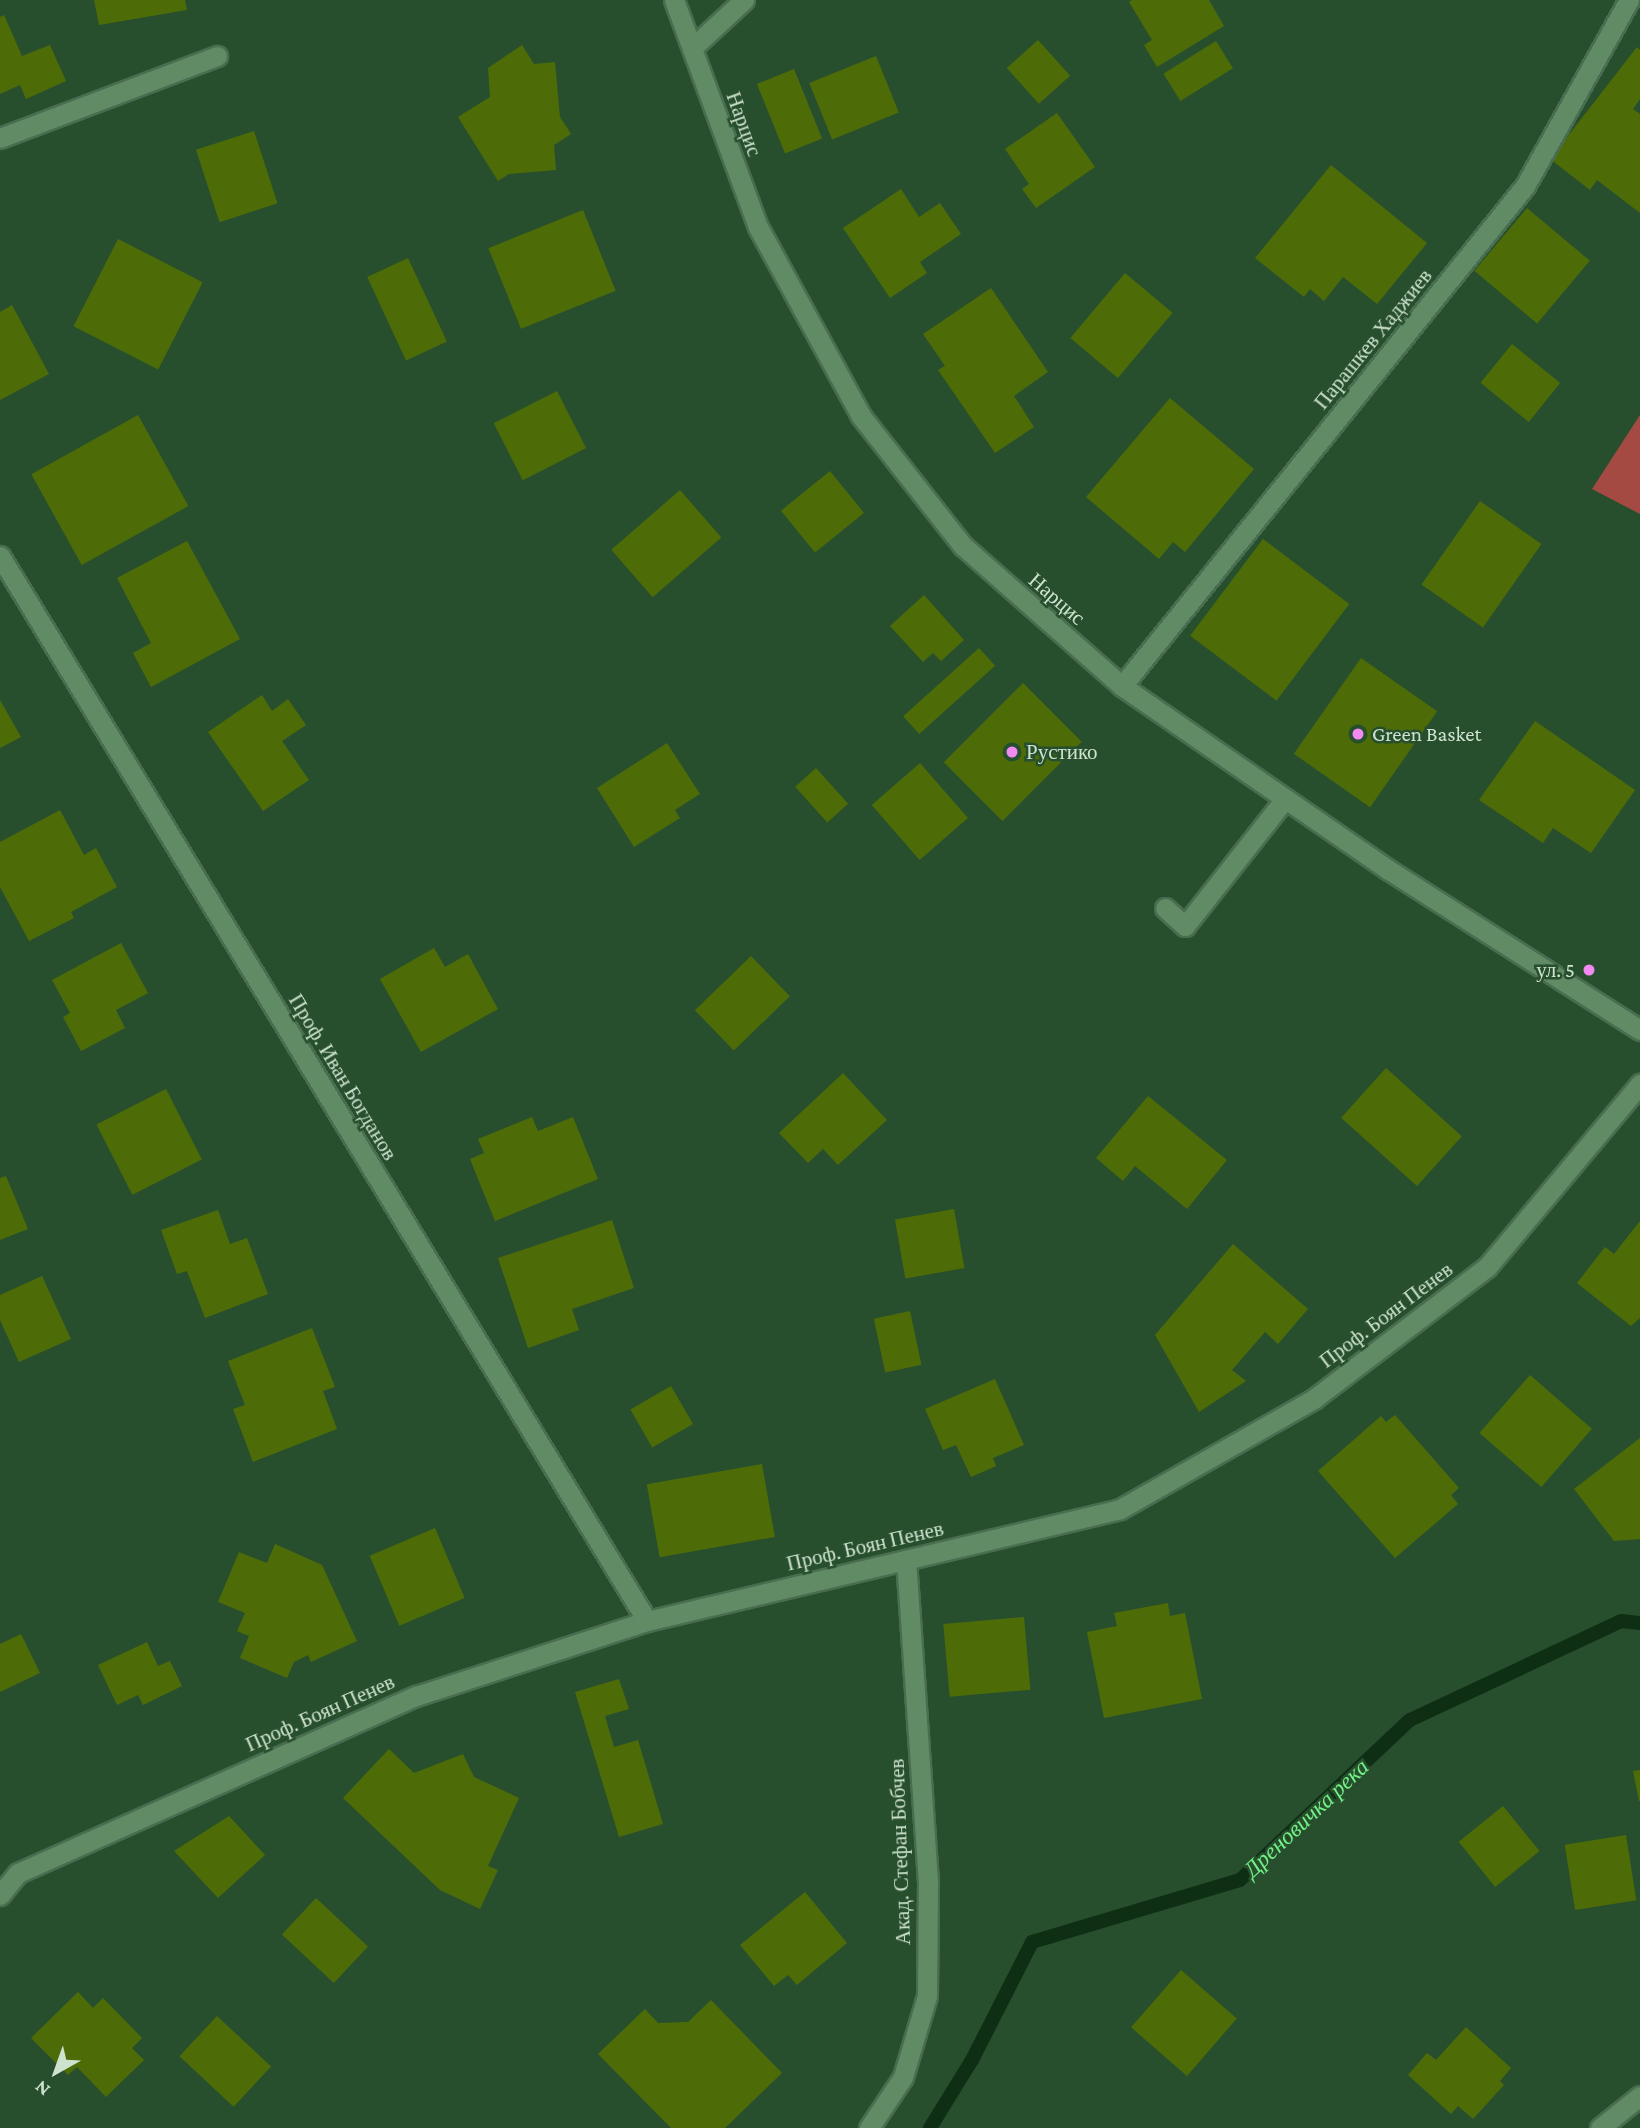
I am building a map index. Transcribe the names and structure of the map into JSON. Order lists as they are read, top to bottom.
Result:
{
  "streets": {
    "street": [
      "Нарцис",
      "Парашкев Хаджиев",
      "Проф. Иван Богданов",
      "Проф. Боян Пенев",
      "Акад. Стефан Бобчев"
    ]
  },
  "crossings": [
    ["Нарцис", "Парашкев Хаджиев"],
    ["Проф. Иван Богданов", "Проф. Боян Пенев"],
    ["Проф. Боян Пенев", "Акад. Стефан Бобчев"]
  ],
  "water": ["Дреновичка река"],
  "places": ["Green Basket", "Рустико", "ул. 5"],
  "north": "bottom left"
}
